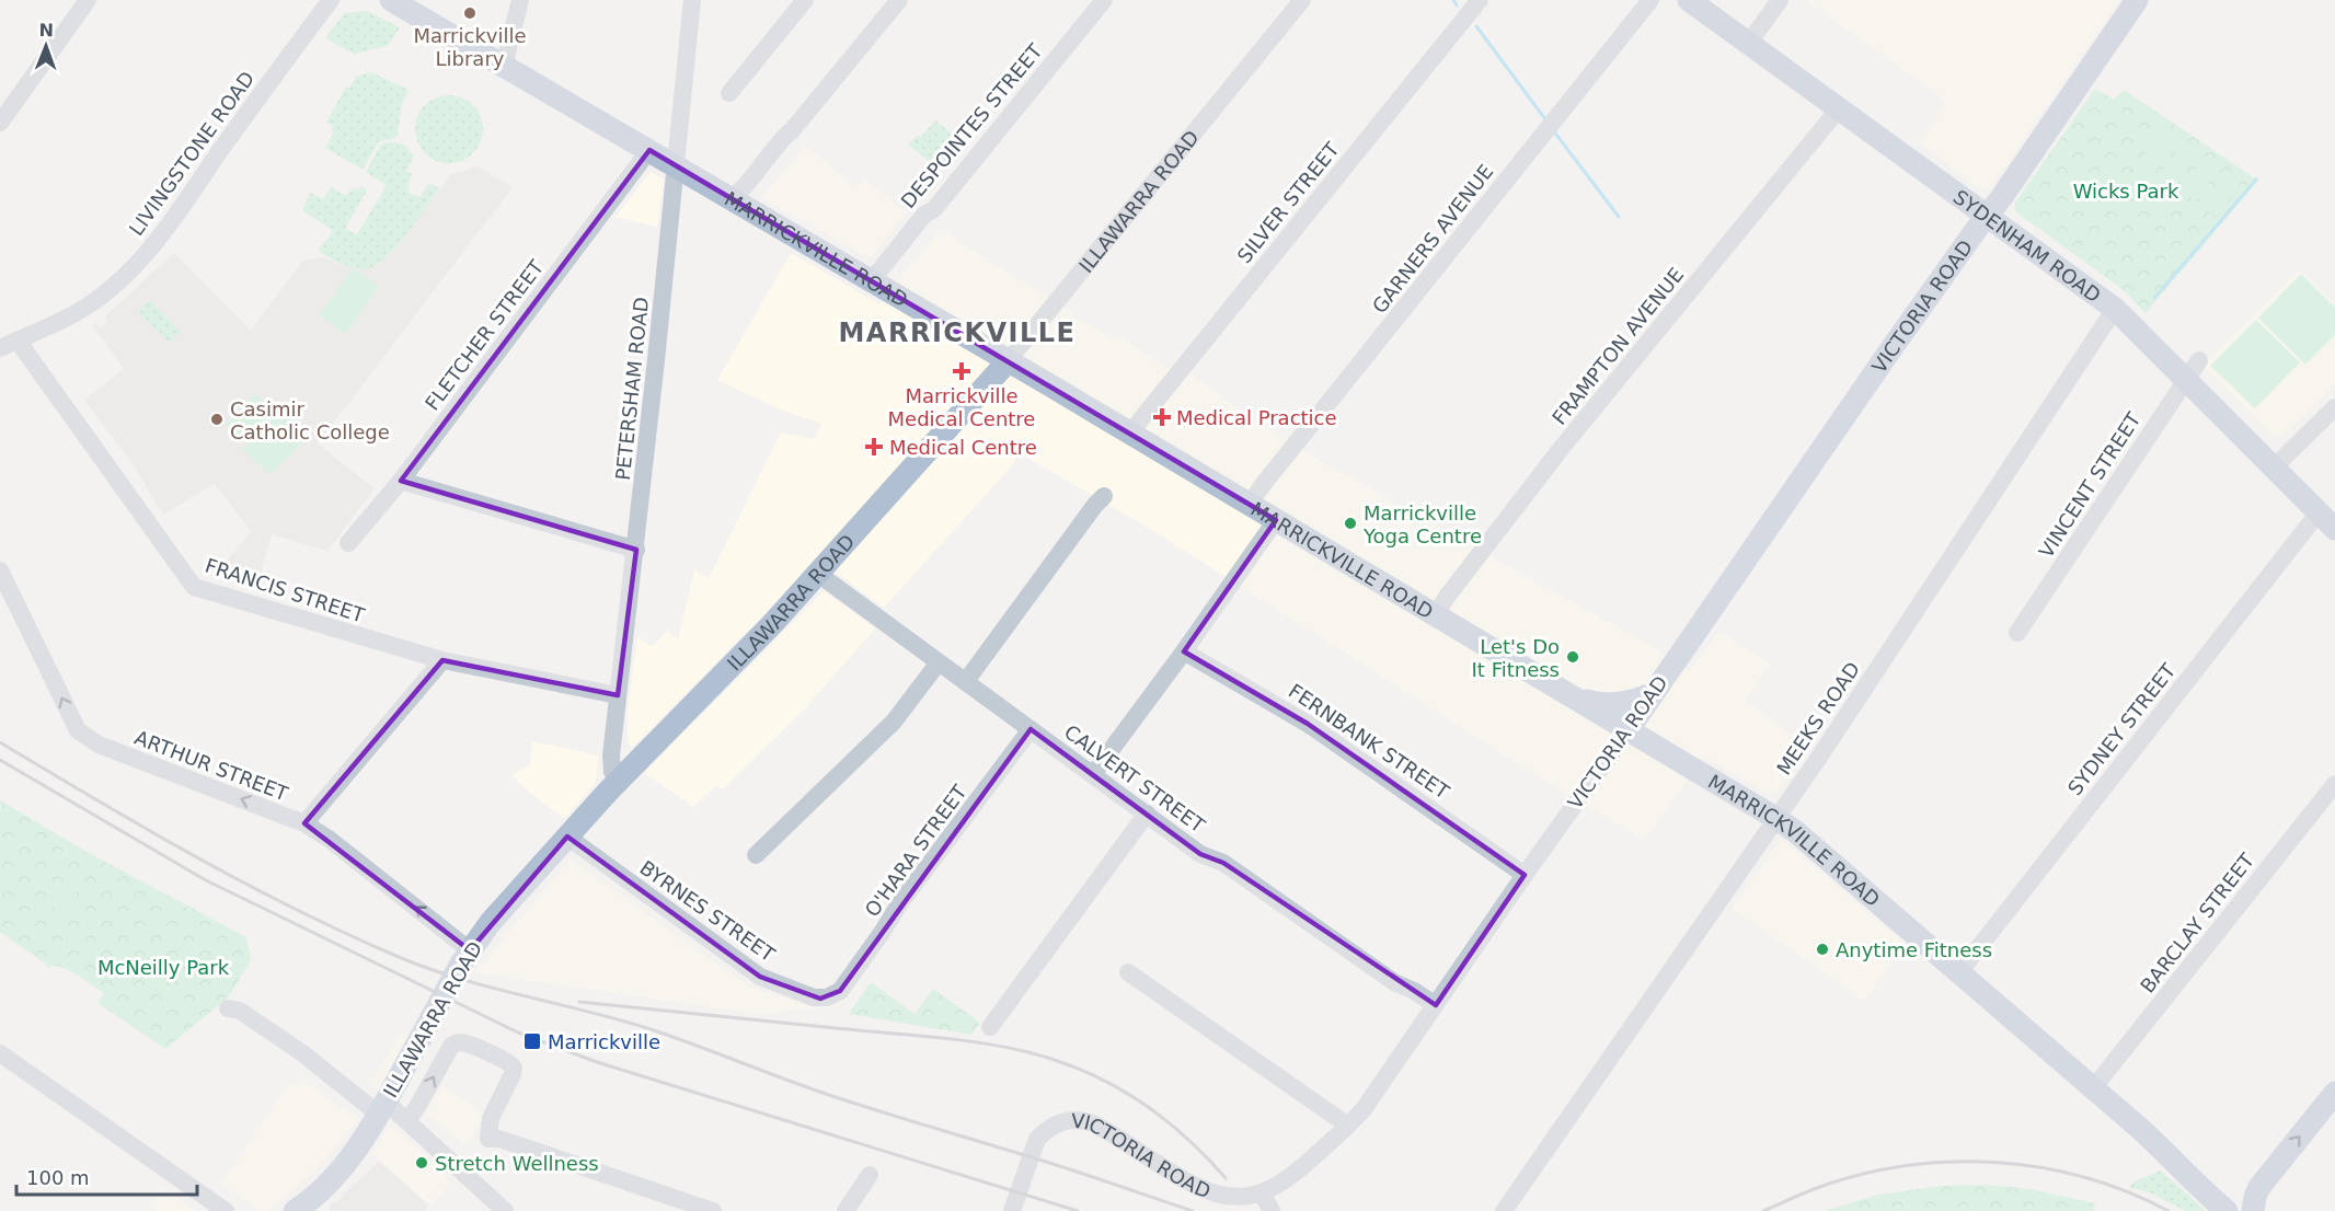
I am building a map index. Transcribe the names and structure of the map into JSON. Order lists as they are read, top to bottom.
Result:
{
  "streets": {
    "main road": [
      "ILLAWARRA ROAD",
      "SYDENHAM ROAD",
      "MARRICKVILLE ROAD",
      "VICTORIA ROAD"
    ],
    "street": [
      "DESPOINTES STREET",
      "LIVINGSTONE ROAD",
      "SILVER STREET",
      "GARNERS AVENUE",
      "FLETCHER STREET",
      "FRAMPTON AVENUE",
      "PETERSHAM ROAD",
      "VINCENT STREET",
      "FRANCIS STREET",
      "MEEKS ROAD",
      "SYDNEY STREET",
      "FERNBANK STREET",
      "ARTHUR STREET",
      "CALVERT STREET",
      "O'HARA STREET",
      "BYRNES STREET",
      "BARCLAY STREET"
    ]
  },
  "crossings": [
    ["DESPOINTES STREET", "MARRICKVILLE ROAD"],
    ["LIVINGSTONE ROAD", "FRANCIS STREET"],
    ["ILLAWARRA ROAD", "MARRICKVILLE ROAD"],
    ["ILLAWARRA ROAD", "PETERSHAM ROAD"],
    ["ILLAWARRA ROAD", "ARTHUR STREET"],
    ["ILLAWARRA ROAD", "CALVERT STREET"],
    ["ILLAWARRA ROAD", "BYRNES STREET"],
    ["SILVER STREET", "MARRICKVILLE ROAD"],
    ["GARNERS AVENUE", "MARRICKVILLE ROAD"],
    ["SYDENHAM ROAD", "VICTORIA ROAD"],
    ["SYDENHAM ROAD", "FRAMPTON AVENUE"],
    ["SYDENHAM ROAD", "VINCENT STREET"],
    ["SYDENHAM ROAD", "MEEKS ROAD"],
    ["SYDENHAM ROAD", "SYDNEY STREET"],
    ["MARRICKVILLE ROAD", "VICTORIA ROAD"],
    ["MARRICKVILLE ROAD", "FLETCHER STREET"],
    ["MARRICKVILLE ROAD", "FRAMPTON AVENUE"],
    ["MARRICKVILLE ROAD", "PETERSHAM ROAD"],
    ["MARRICKVILLE ROAD", "MEEKS ROAD"],
    ["MARRICKVILLE ROAD", "SYDNEY STREET"],
    ["MARRICKVILLE ROAD", "BARCLAY STREET"],
    ["VICTORIA ROAD", "FERNBANK STREET"],
    ["VICTORIA ROAD", "CALVERT STREET"],
    ["PETERSHAM ROAD", "FRANCIS STREET"],
    ["CALVERT STREET", "O'HARA STREET"],
    ["O'HARA STREET", "BYRNES STREET"]
  ],
  "one_way": ["ARTHUR STREET"],
  "districts": ["MARRICKVILLE"],
  "parks": ["Wicks Park", "McNeilly Park"],
  "places": {
    "other": [
      "Marrickville Library",
      "Casimir Catholic College",
      "Marrickville Yoga Centre",
      "Let's Do It Fitness",
      "Anytime Fitness",
      "Stretch Wellness"
    ],
    "health": ["Marrickville Medical Centre", "Medical Practice", "Medical Centre"],
    "transit": ["Marrickville"]
  },
  "scale_bar": "100 m",
  "north": "top"
}
